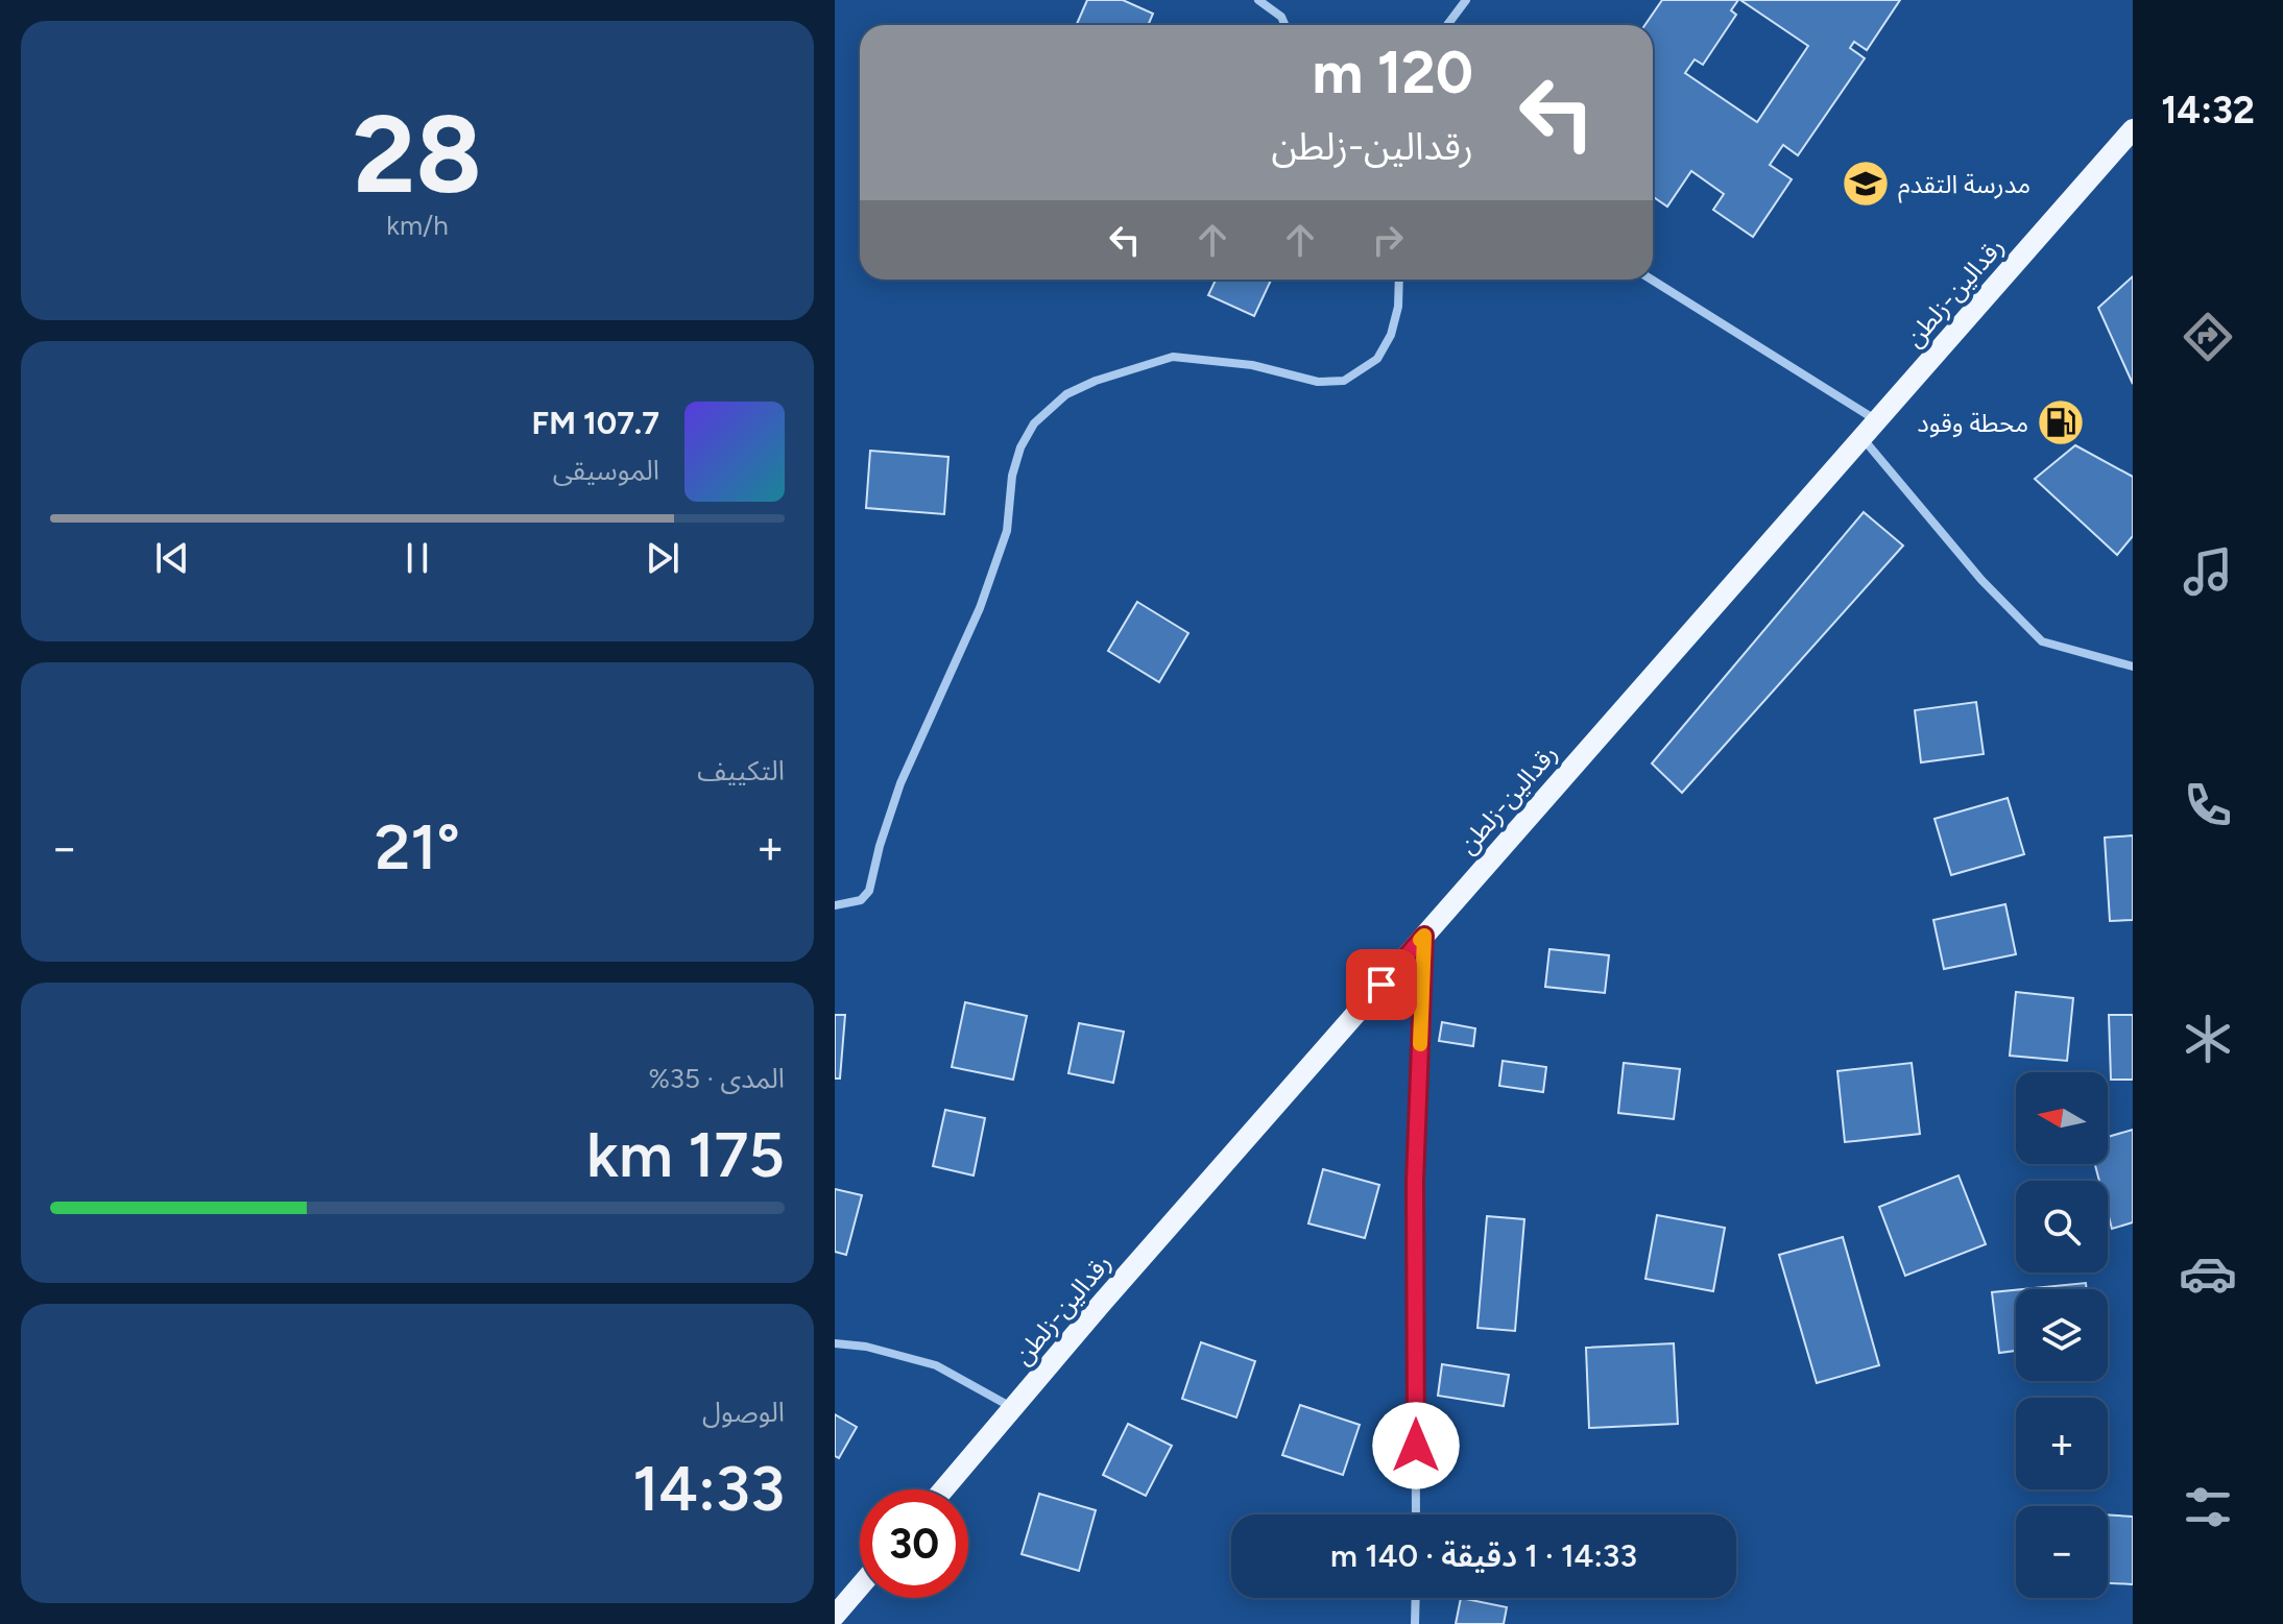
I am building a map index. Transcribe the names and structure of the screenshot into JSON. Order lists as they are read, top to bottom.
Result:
{
  "streets": {
    "main road": ["رقدالين-زلطن"]
  },
  "places": {
    "school or university": ["مدرسة التقدم"],
    "fuel station": ["محطة وقود"]
  },
  "north": "left",
  "page": {
    "tabs": "14:32",
    "tile": [
      ["28", "km/h"],
      "التكييف",
      ["المدى · 35%", "175 km"],
      ["الوصول", "14:33"]
    ],
    "turn": ["120 m", "رقدالين-زلطن"],
    "song": ["107.7 FM", "الموسيقى"],
    "heat": ["−", "21°", "+"],
    "map_buttons": ["+", "−"],
    "limit": "30",
    "trip": "14:33 · 1 دقيقة · 140 m"
  }
}
